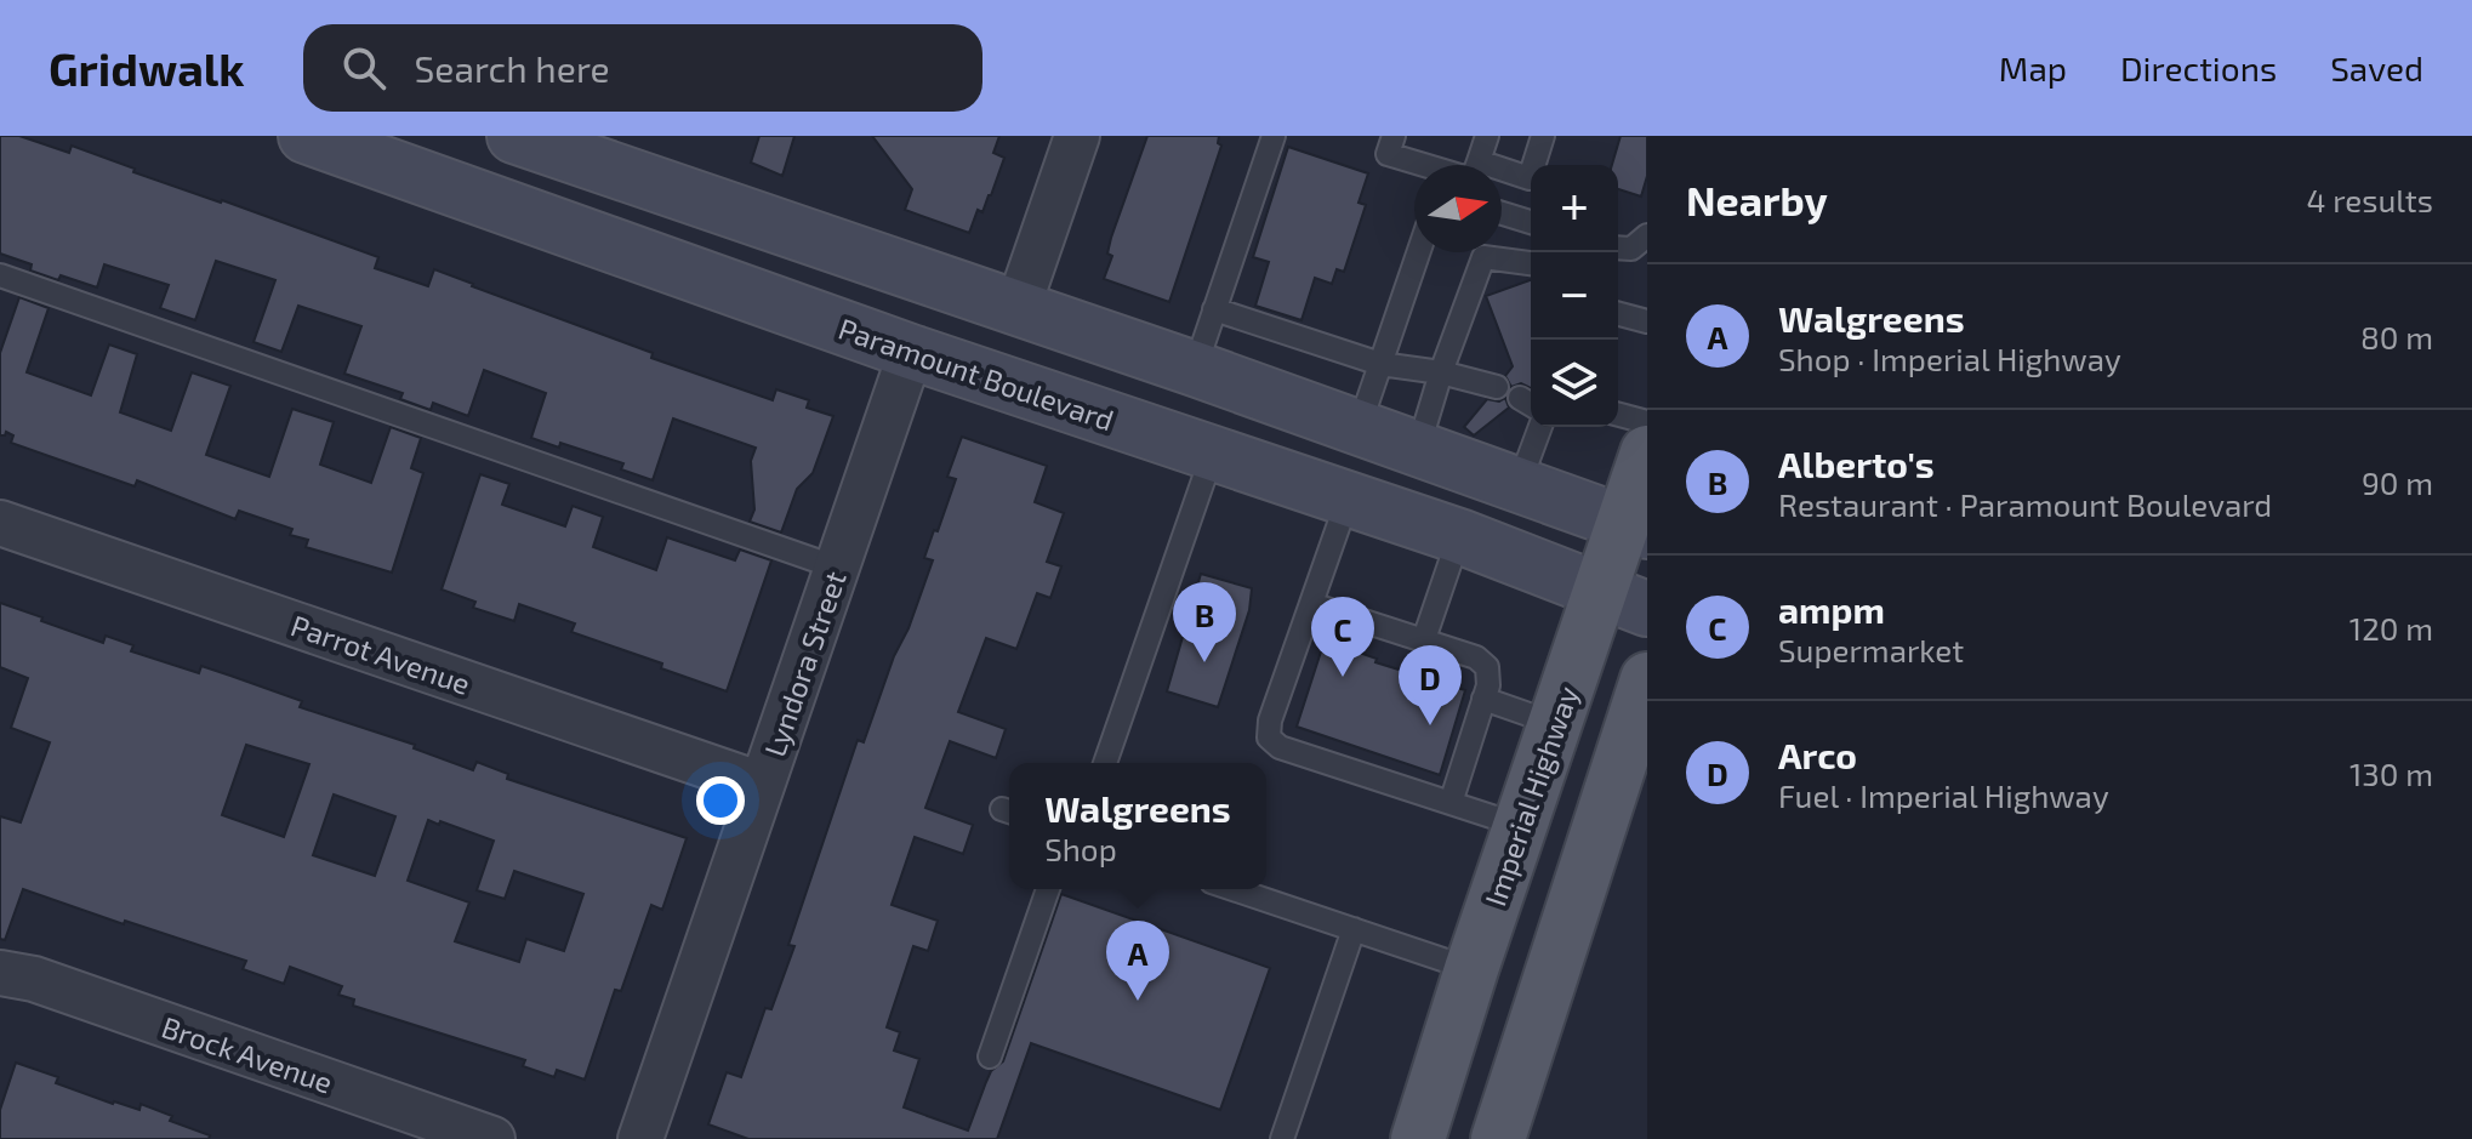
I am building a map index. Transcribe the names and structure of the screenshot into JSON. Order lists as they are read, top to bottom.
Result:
{
  "streets": {
    "main road": ["Paramount Boulevard", "Imperial Highway"],
    "street": ["Parrot Avenue", "Lyndora Street", "Brock Avenue"]
  },
  "crossings": [
    ["Paramount Boulevard", "Lyndora Street"],
    ["Paramount Boulevard", "Imperial Highway"],
    ["Parrot Avenue", "Lyndora Street"]
  ],
  "north": "right",
  "page": {
    "header": "Gridwalk",
    "search": "Search here",
    "nav": ["Map", "Directions", "Saved"],
    "heading": ["Nearby", "4 results"],
    "map_buttons": ["+", "−"],
    "list": [
      {
        "mark": "A",
        "name": "Walgreens",
        "note": "Shop · Imperial Highway",
        "value": "80 m"
      },
      {
        "mark": "B",
        "name": "Alberto's",
        "note": "Restaurant · Paramount Boulevard",
        "value": "90 m"
      },
      {
        "mark": "C",
        "name": "ampm",
        "note": "Supermarket",
        "value": "120 m"
      },
      {
        "mark": "D",
        "name": "Arco",
        "note": "Fuel · Imperial Highway",
        "value": "130 m"
      }
    ],
    "pins": [
      "B",
      "C",
      "D",
      "A"
    ],
    "popup": ["Walgreens", "Shop"]
  }
}
